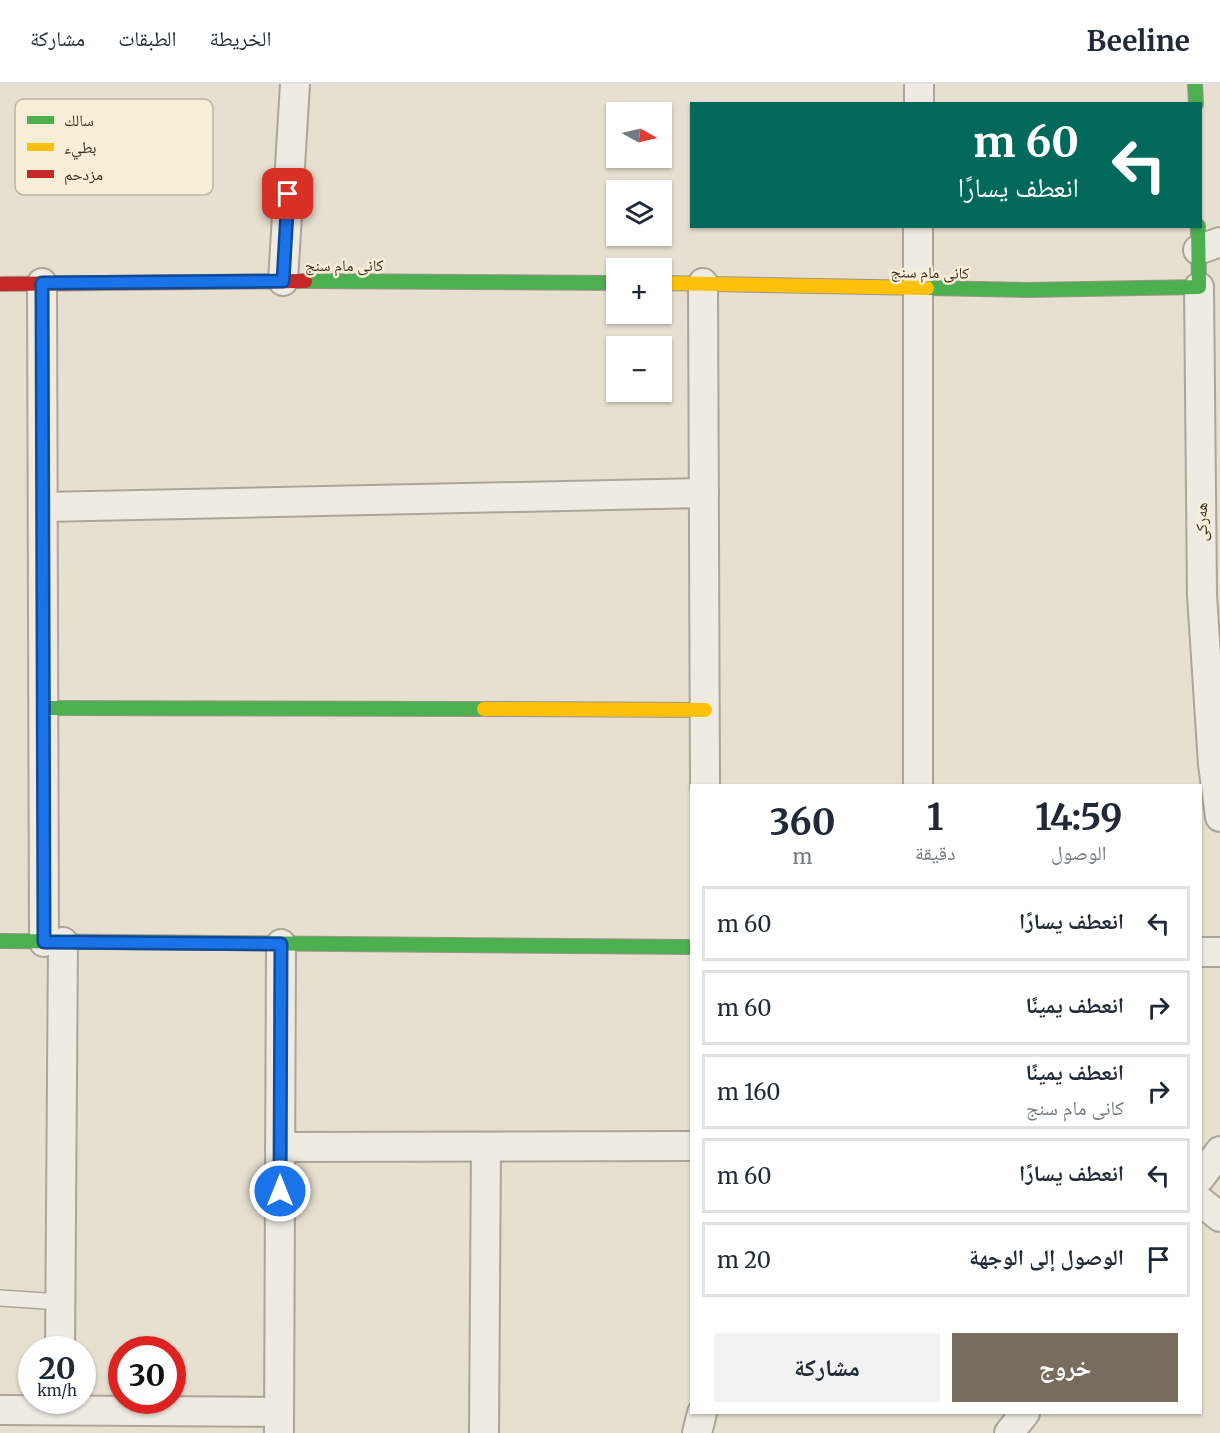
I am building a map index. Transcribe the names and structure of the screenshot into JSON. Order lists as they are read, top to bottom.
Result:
{
  "streets": {
    "street": ["کانی مام سنج", "هەرکی"]
  },
  "crossings": [
    ["کانی مام سنج", "هەرکی"]
  ],
  "legend": ["سالك", "بطيء", "مزدحم"],
  "north": "right",
  "page": {
    "header": "Beeline",
    "nav": ["الخريطة", "الطبقات", "مشاركة"],
    "map_buttons": ["+", "−"],
    "turn": ["60 m", "انعطف يسارًا"],
    "eta": [
      "14:59",
      "الوصول",
      "1",
      "دقيقة",
      "360",
      "m"
    ],
    "list": [
      {
        "name": "انعطف يسارًا",
        "value": "60 m"
      },
      {
        "name": "انعطف يمينًا",
        "value": "60 m"
      },
      {
        "name": "انعطف يمينًا",
        "note": "کانی مام سنج",
        "value": "160 m"
      },
      {
        "name": "انعطف يسارًا",
        "value": "60 m"
      },
      {
        "name": "الوصول إلى الوجهة",
        "value": "20 m"
      }
    ],
    "buttons": ["خروج", "مشاركة"],
    "speed": "20 km/h",
    "limit": "30"
  }
}
